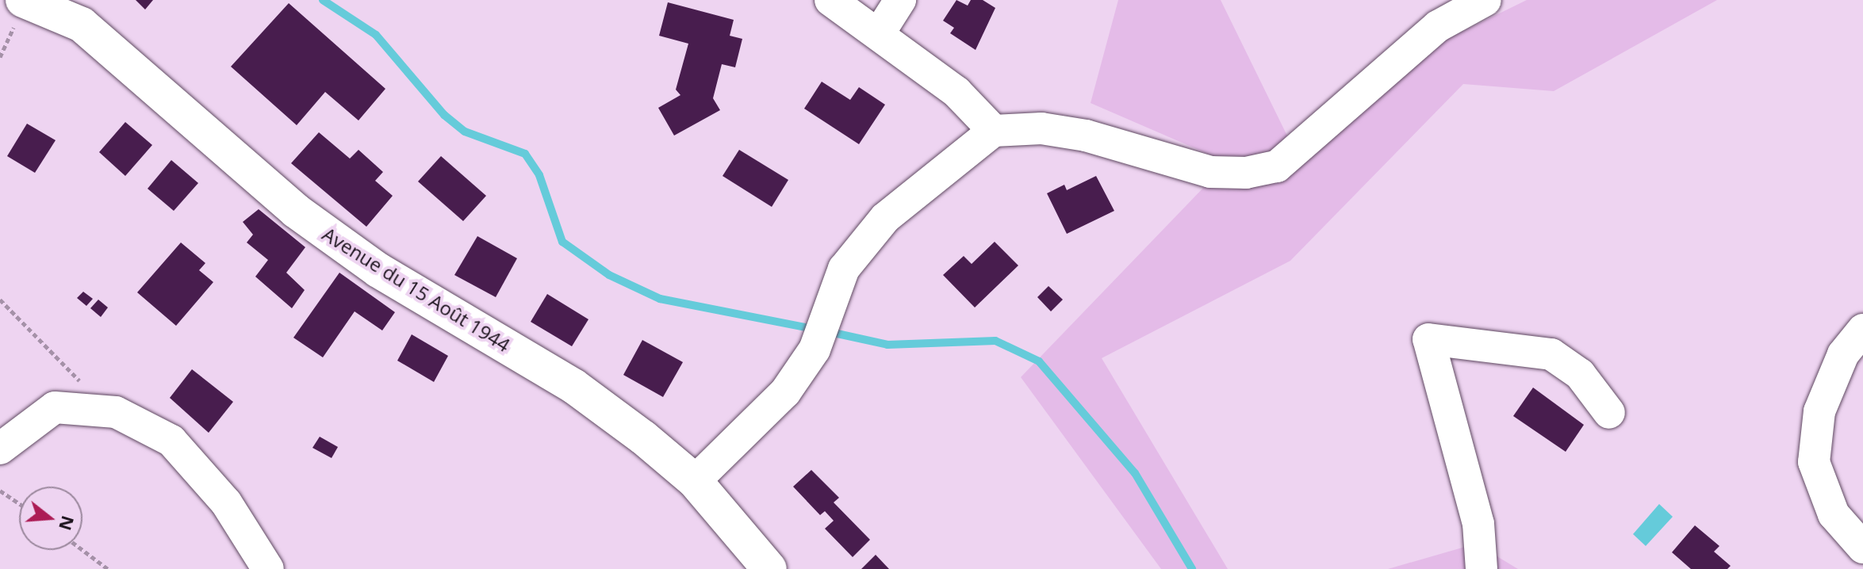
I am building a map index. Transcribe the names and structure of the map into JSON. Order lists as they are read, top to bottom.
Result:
{
  "streets": {
    "main road": ["Avenue du 15 Août 1944"]
  },
  "north": "right"
}
